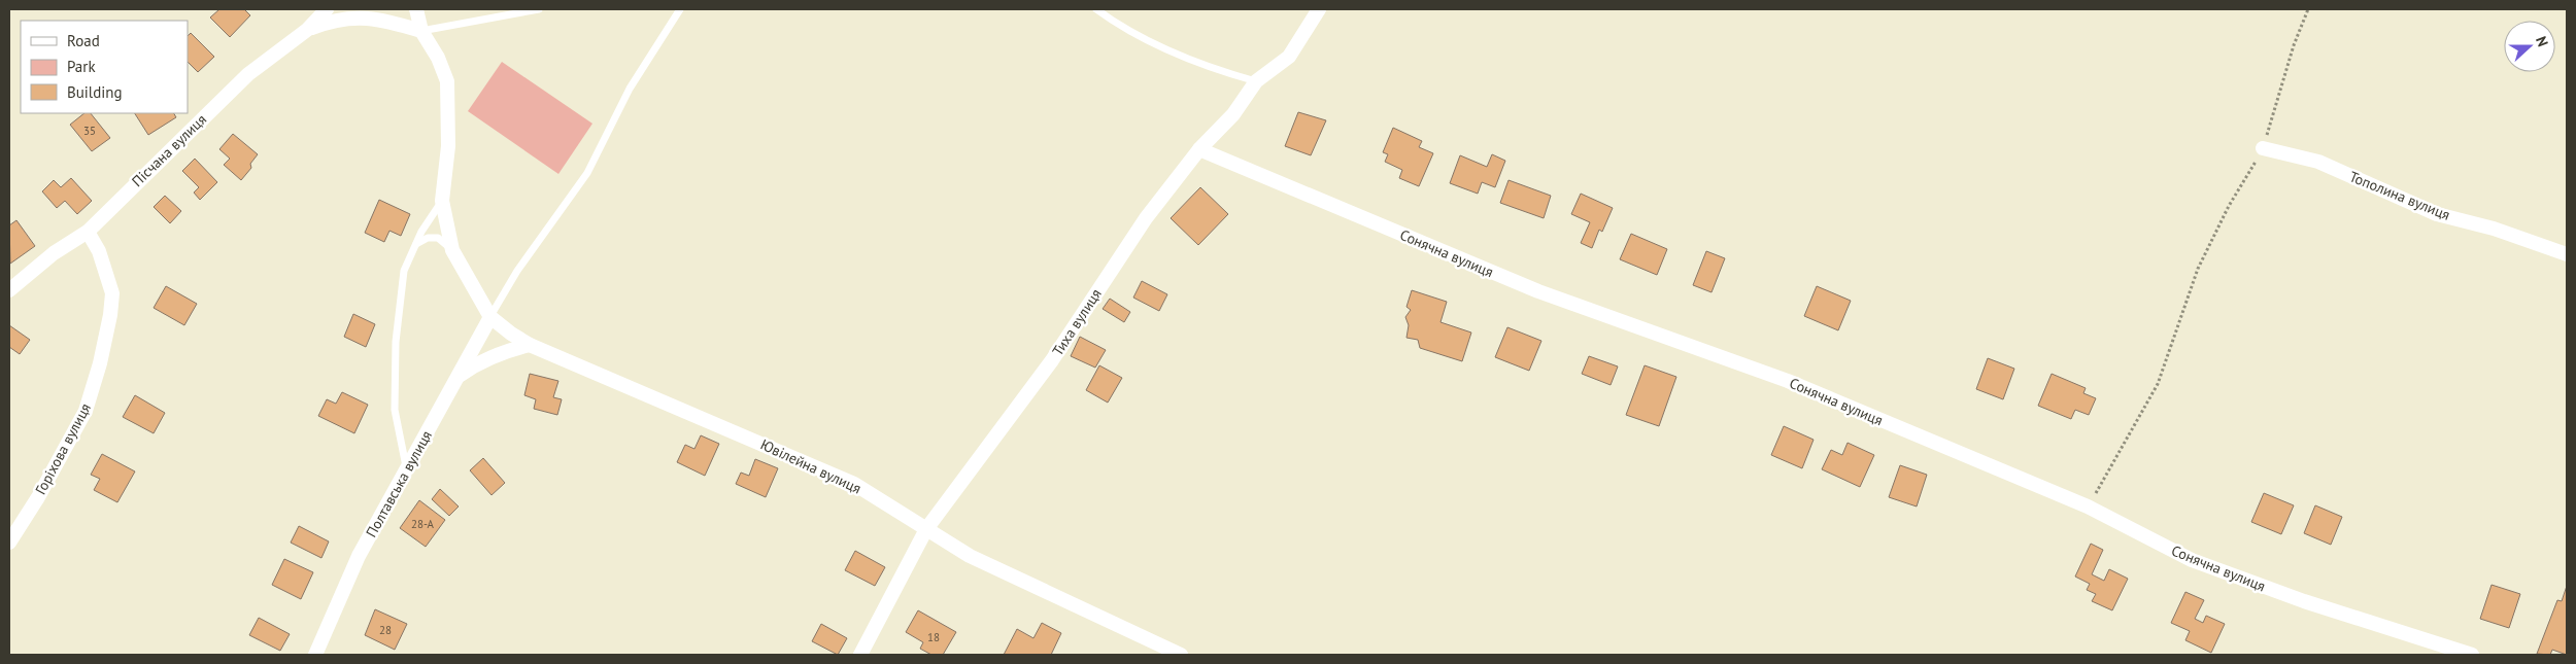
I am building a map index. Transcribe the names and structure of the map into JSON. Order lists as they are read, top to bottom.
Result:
{
  "streets": {
    "street": [
      "Пісчана вулиця",
      "Тополина вулиця",
      "Сонячна вулиця",
      "Тиха вулиця",
      "Горіхова вулиця",
      "Ювілейна вулиця",
      "Полтавська вулиця"
    ]
  },
  "crossings": [
    ["Пісчана вулиця", "Горіхова вулиця"],
    ["Сонячна вулиця", "Тиха вулиця"],
    ["Тиха вулиця", "Ювілейна вулиця"],
    ["Ювілейна вулиця", "Полтавська вулиця"]
  ],
  "house_numbers": [
    "35",
    "28-А",
    "28",
    "18"
  ],
  "legend": ["Road", "Park", "Building"],
  "north": "right"
}
